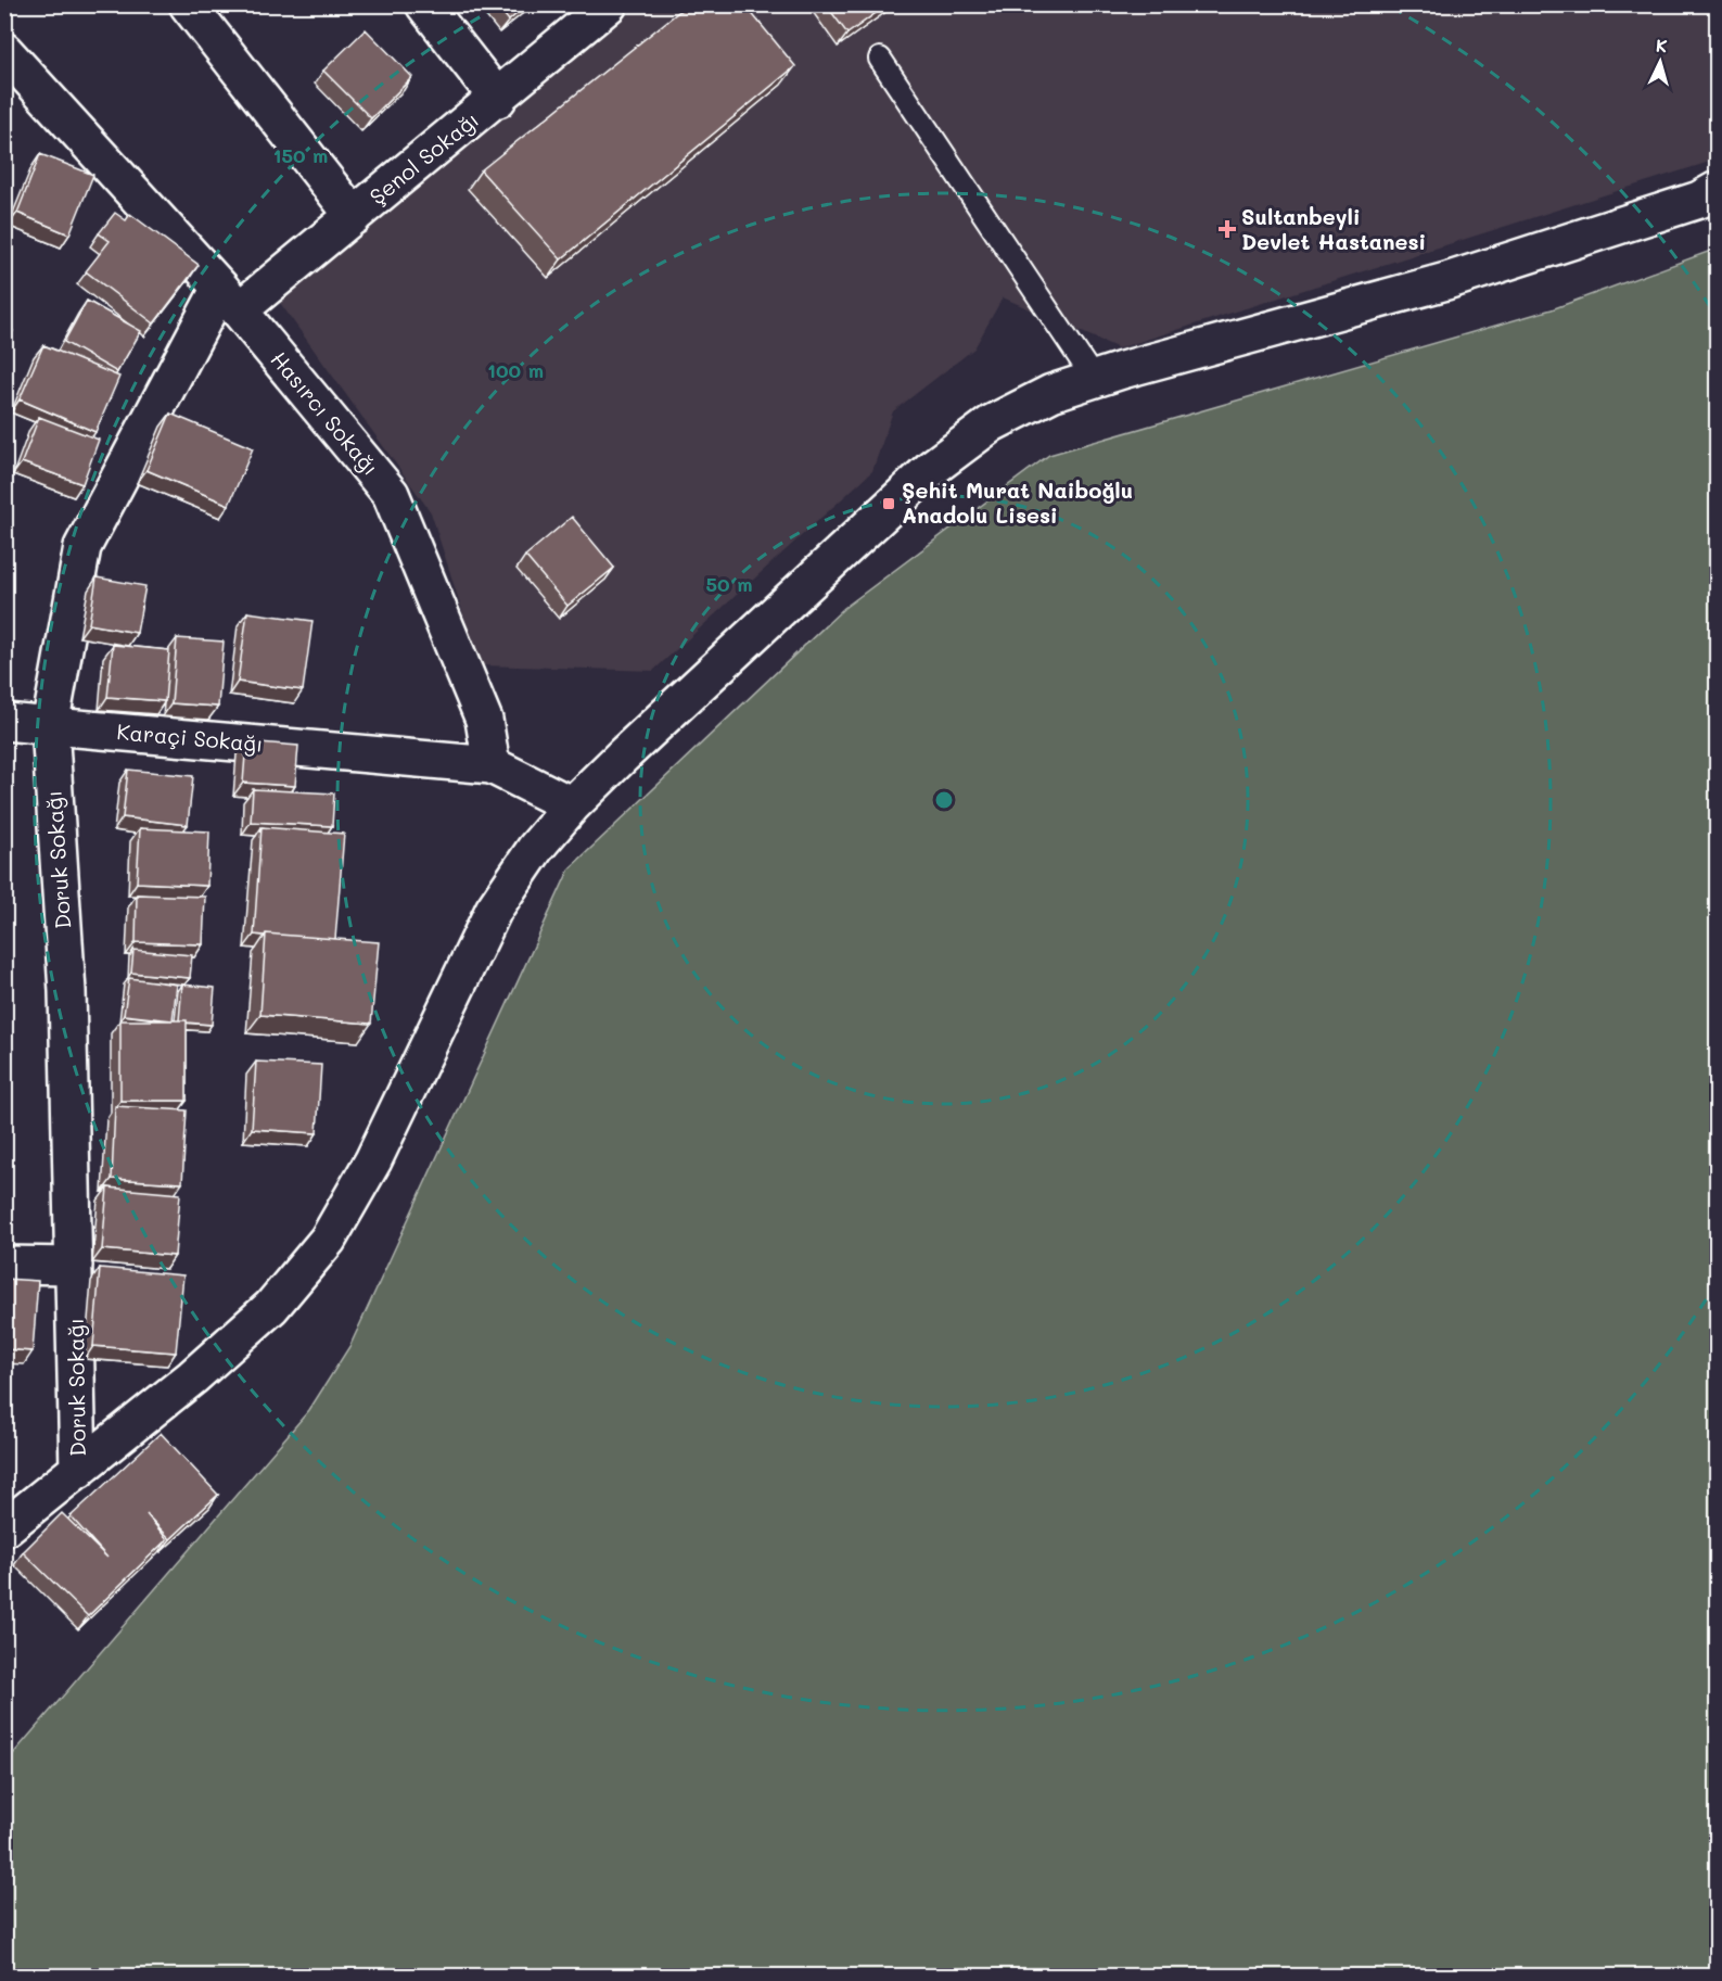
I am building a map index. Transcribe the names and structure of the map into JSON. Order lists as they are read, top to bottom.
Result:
{
  "streets": {
    "street": [
      "Şenol Sokağı",
      "Hasırcı Sokağı",
      "Karaçi Sokağı",
      "Doruk Sokağı"
    ]
  },
  "crossings": [
    ["Şenol Sokağı", "Hasırcı Sokağı"],
    ["Şenol Sokağı", "Doruk Sokağı"],
    ["Hasırcı Sokağı", "Karaçi Sokağı"],
    ["Hasırcı Sokağı", "Doruk Sokağı"],
    ["Karaçi Sokağı", "Doruk Sokağı"]
  ],
  "places": {
    "health": ["Sultanbeyli Devlet Hastanesi"],
    "transit": ["Şehit Murat Naiboğlu Anadolu Lisesi"]
  },
  "north": "top",
  "rings": ["150 m", "100 m", "50 m"]
}
